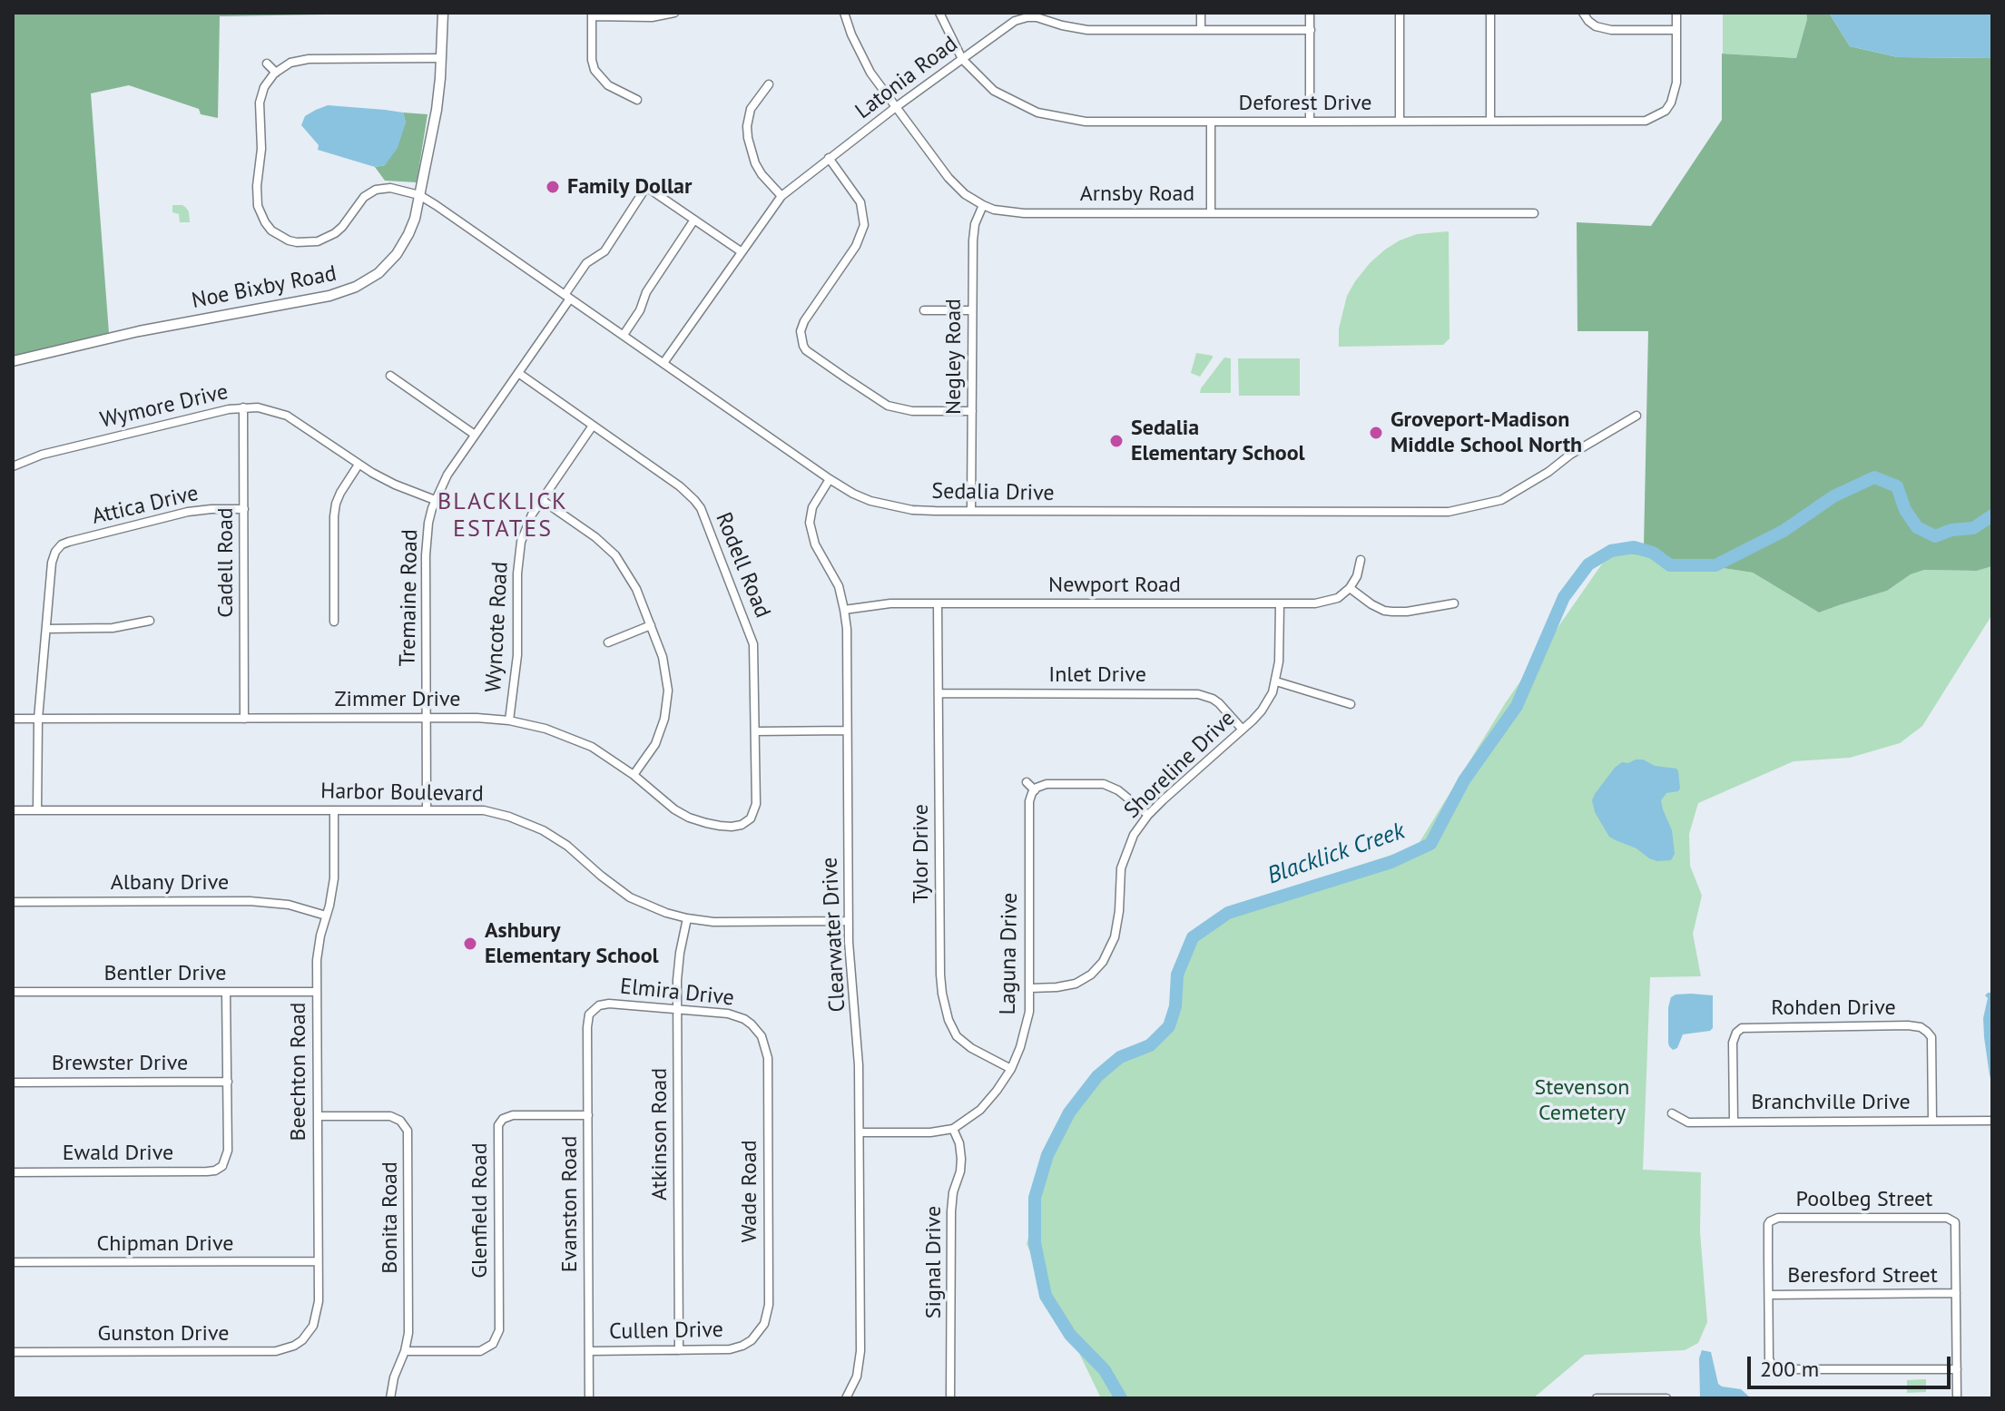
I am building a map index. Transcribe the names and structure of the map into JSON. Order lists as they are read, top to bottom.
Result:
{
  "streets": {
    "street": [
      "Latonia Road",
      "Deforest Drive",
      "Arnsby Road",
      "Noe Bixby Road",
      "Negley Road",
      "Wymore Drive",
      "Sedalia Drive",
      "Attica Drive",
      "Cadell Road",
      "Rodell Road",
      "Newport Road",
      "Tremaine Road",
      "Wyncote Road",
      "Inlet Drive",
      "Zimmer Drive",
      "Shoreline Drive",
      "Harbor Boulevard",
      "Tylor Drive",
      "Albany Drive",
      "Clearwater Drive",
      "Laguna Drive",
      "Bentler Drive",
      "Elmira Drive",
      "Rohden Drive",
      "Brewster Drive",
      "Beechton Road",
      "Branchville Drive",
      "Atkinson Road",
      "Ewald Drive",
      "Wade Road",
      "Poolbeg Street",
      "Evanston Road",
      "Glenfield Road",
      "Bonita Road",
      "Chipman Drive",
      "Signal Drive",
      "Beresford Street",
      "Cullen Drive",
      "Gunston Drive"
    ]
  },
  "crossings": [
    ["Latonia Road", "Deforest Drive"],
    ["Latonia Road", "Arnsby Road"],
    ["Latonia Road", "Sedalia Drive"],
    ["Arnsby Road", "Negley Road"],
    ["Noe Bixby Road", "Sedalia Drive"],
    ["Negley Road", "Sedalia Drive"],
    ["Wymore Drive", "Cadell Road"],
    ["Wymore Drive", "Tremaine Road"],
    ["Sedalia Drive", "Tremaine Road"],
    ["Sedalia Drive", "Clearwater Drive"],
    ["Attica Drive", "Cadell Road"],
    ["Cadell Road", "Zimmer Drive"],
    ["Rodell Road", "Tremaine Road"],
    ["Rodell Road", "Wyncote Road"],
    ["Rodell Road", "Zimmer Drive"],
    ["Newport Road", "Shoreline Drive"],
    ["Newport Road", "Tylor Drive"],
    ["Newport Road", "Clearwater Drive"],
    ["Tremaine Road", "Zimmer Drive"],
    ["Tremaine Road", "Harbor Boulevard"],
    ["Wyncote Road", "Zimmer Drive"],
    ["Inlet Drive", "Shoreline Drive"],
    ["Inlet Drive", "Tylor Drive"],
    ["Shoreline Drive", "Laguna Drive"],
    ["Harbor Boulevard", "Clearwater Drive"],
    ["Harbor Boulevard", "Beechton Road"],
    ["Harbor Boulevard", "Atkinson Road"],
    ["Tylor Drive", "Laguna Drive"],
    ["Albany Drive", "Beechton Road"],
    ["Laguna Drive", "Signal Drive"],
    ["Bentler Drive", "Beechton Road"],
    ["Elmira Drive", "Atkinson Road"],
    ["Elmira Drive", "Wade Road"],
    ["Elmira Drive", "Evanston Road"],
    ["Rohden Drive", "Branchville Drive"],
    ["Brewster Drive", "Ewald Drive"],
    ["Beechton Road", "Chipman Drive"],
    ["Beechton Road", "Gunston Drive"],
    ["Atkinson Road", "Cullen Drive"],
    ["Wade Road", "Cullen Drive"],
    ["Poolbeg Street", "Beresford Street"],
    ["Evanston Road", "Glenfield Road"],
    ["Evanston Road", "Cullen Drive"]
  ],
  "districts": ["BLACKLICK ESTATES"],
  "water": ["Blacklick Creek"],
  "parks": ["Stevenson Cemetery"],
  "places": [
    "Family Dollar",
    "Groveport-Madison Middle School North",
    "Sedalia Elementary School",
    "Ashbury Elementary School"
  ],
  "scale_bar": "200 m"
}
